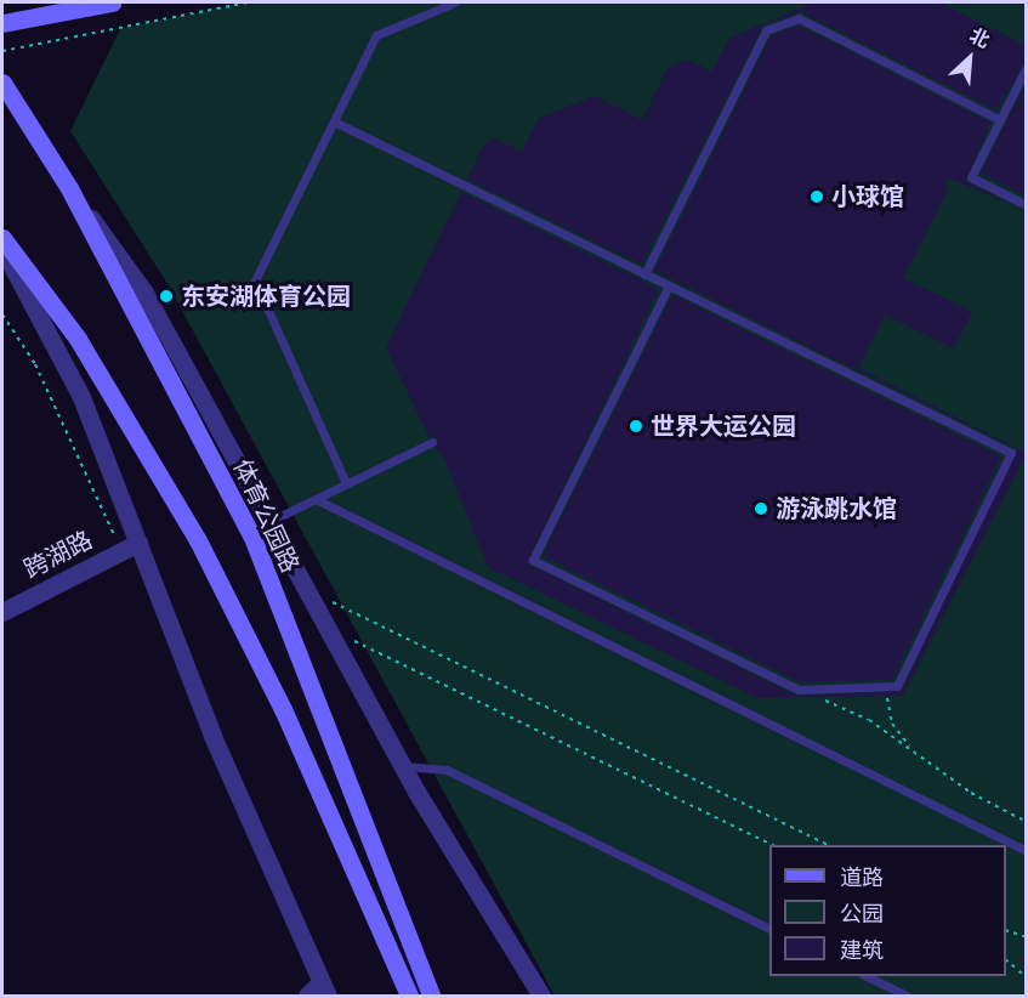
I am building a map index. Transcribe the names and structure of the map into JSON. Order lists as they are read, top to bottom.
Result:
{
  "streets": {
    "main road": ["体育公园路"],
    "street": ["跨湖路"]
  },
  "places": [
    "小球馆",
    "东安湖体育公园",
    "世界大运公园",
    "游泳跳水馆"
  ],
  "legend": ["道路", "公园", "建筑"],
  "north": "top right"
}
